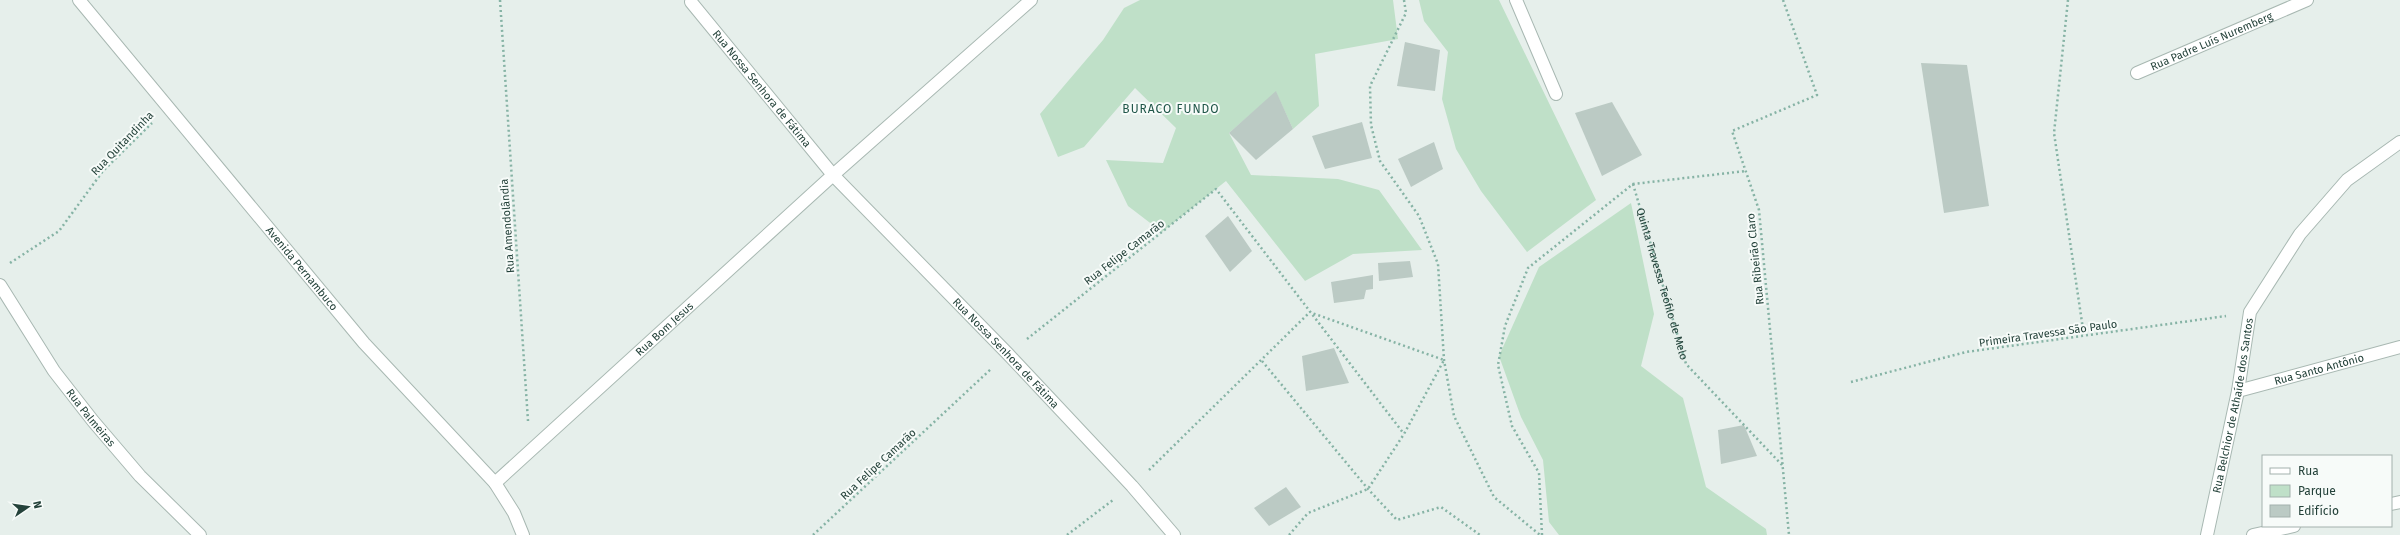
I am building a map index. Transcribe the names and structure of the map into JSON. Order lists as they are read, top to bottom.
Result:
{
  "streets": {
    "street": [
      "Rua Padre Luís Nuremberg",
      "Rua Nossa Senhora de Fátima",
      "Avenida Pernambuco",
      "Rua Bom Jesus",
      "Rua Santo Antônio",
      "Rua Belchior de Athaíde dos Santos",
      "Rua Palmeiras"
    ],
    "path": [
      "Rua Quitandinha",
      "Rua Amendolândia",
      "Rua Felipe Camarão",
      "Rua Ribeirão Claro",
      "Quinta Travessa Teófilo de Melo",
      "Primeira Travessa São Paulo"
    ]
  },
  "crossings": [
    ["Rua Nossa Senhora de Fátima", "Rua Felipe Camarão"],
    ["Rua Nossa Senhora de Fátima", "Rua Bom Jesus"],
    ["Rua Quitandinha", "Avenida Pernambuco"],
    ["Rua Amendolândia", "Rua Bom Jesus"],
    ["Rua Ribeirão Claro", "Quinta Travessa Teófilo de Melo"],
    ["Avenida Pernambuco", "Rua Bom Jesus"],
    ["Primeira Travessa São Paulo", "Rua Belchior de Athaíde dos Santos"],
    ["Rua Santo Antônio", "Rua Belchior de Athaíde dos Santos"]
  ],
  "districts": ["BURACO FUNDO"],
  "legend": ["Rua", "Parque", "Edifício"],
  "north": "right"
}
